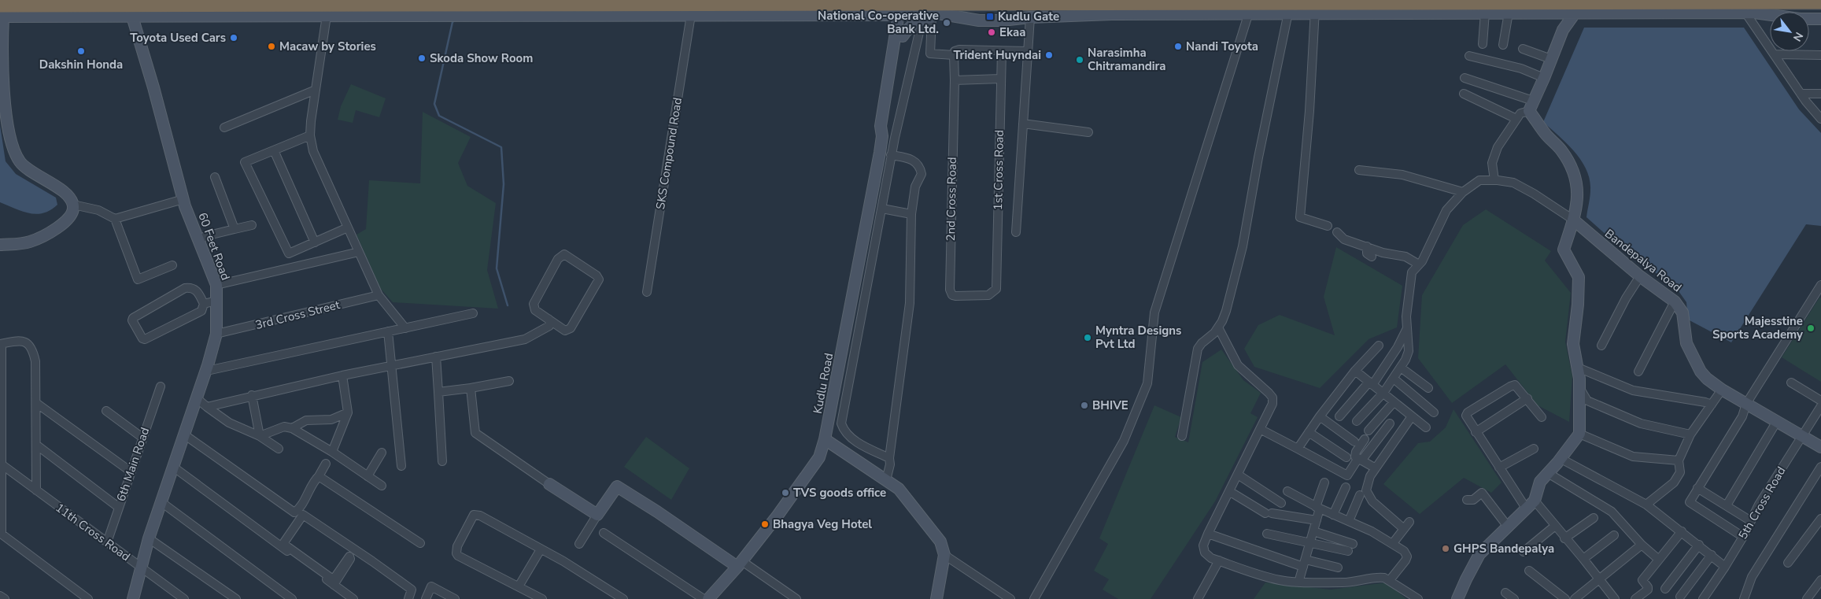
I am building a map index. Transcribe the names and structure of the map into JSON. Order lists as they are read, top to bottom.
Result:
{
  "streets": {
    "street": [
      "SKS Compound Road",
      "1st Cross Road",
      "2nd Cross Road",
      "60 Feet Road",
      "Bandepalya Road",
      "3rd Cross Street",
      "Kudlu Road",
      "6th Main Road",
      "5th Cross Road",
      "11th Cross Road"
    ]
  },
  "crossings": [
    ["1st Cross Road", "2nd Cross Road"],
    ["60 Feet Road", "3rd Cross Street"],
    ["60 Feet Road", "11th Cross Road"],
    ["Bandepalya Road", "5th Cross Road"],
    ["6th Main Road", "11th Cross Road"]
  ],
  "places": {
    "transit": ["Kudlu Gate"],
    "other": [
      "National Co-operative Bank Ltd.",
      "Ekaa",
      "Toyota Used Cars",
      "Macaw by Stories",
      "Nandi Toyota",
      "Dakshin Honda",
      "Trident Huyndai",
      "Skoda Show Room",
      "Narasimha Chitramandira",
      "Majesstine Sports Academy",
      "Myntra Designs Pvt Ltd",
      "BHIVE",
      "TVS goods office",
      "Bhagya Veg Hotel",
      "GHPS Bandepalya"
    ]
  },
  "north": "bottom right"
}
